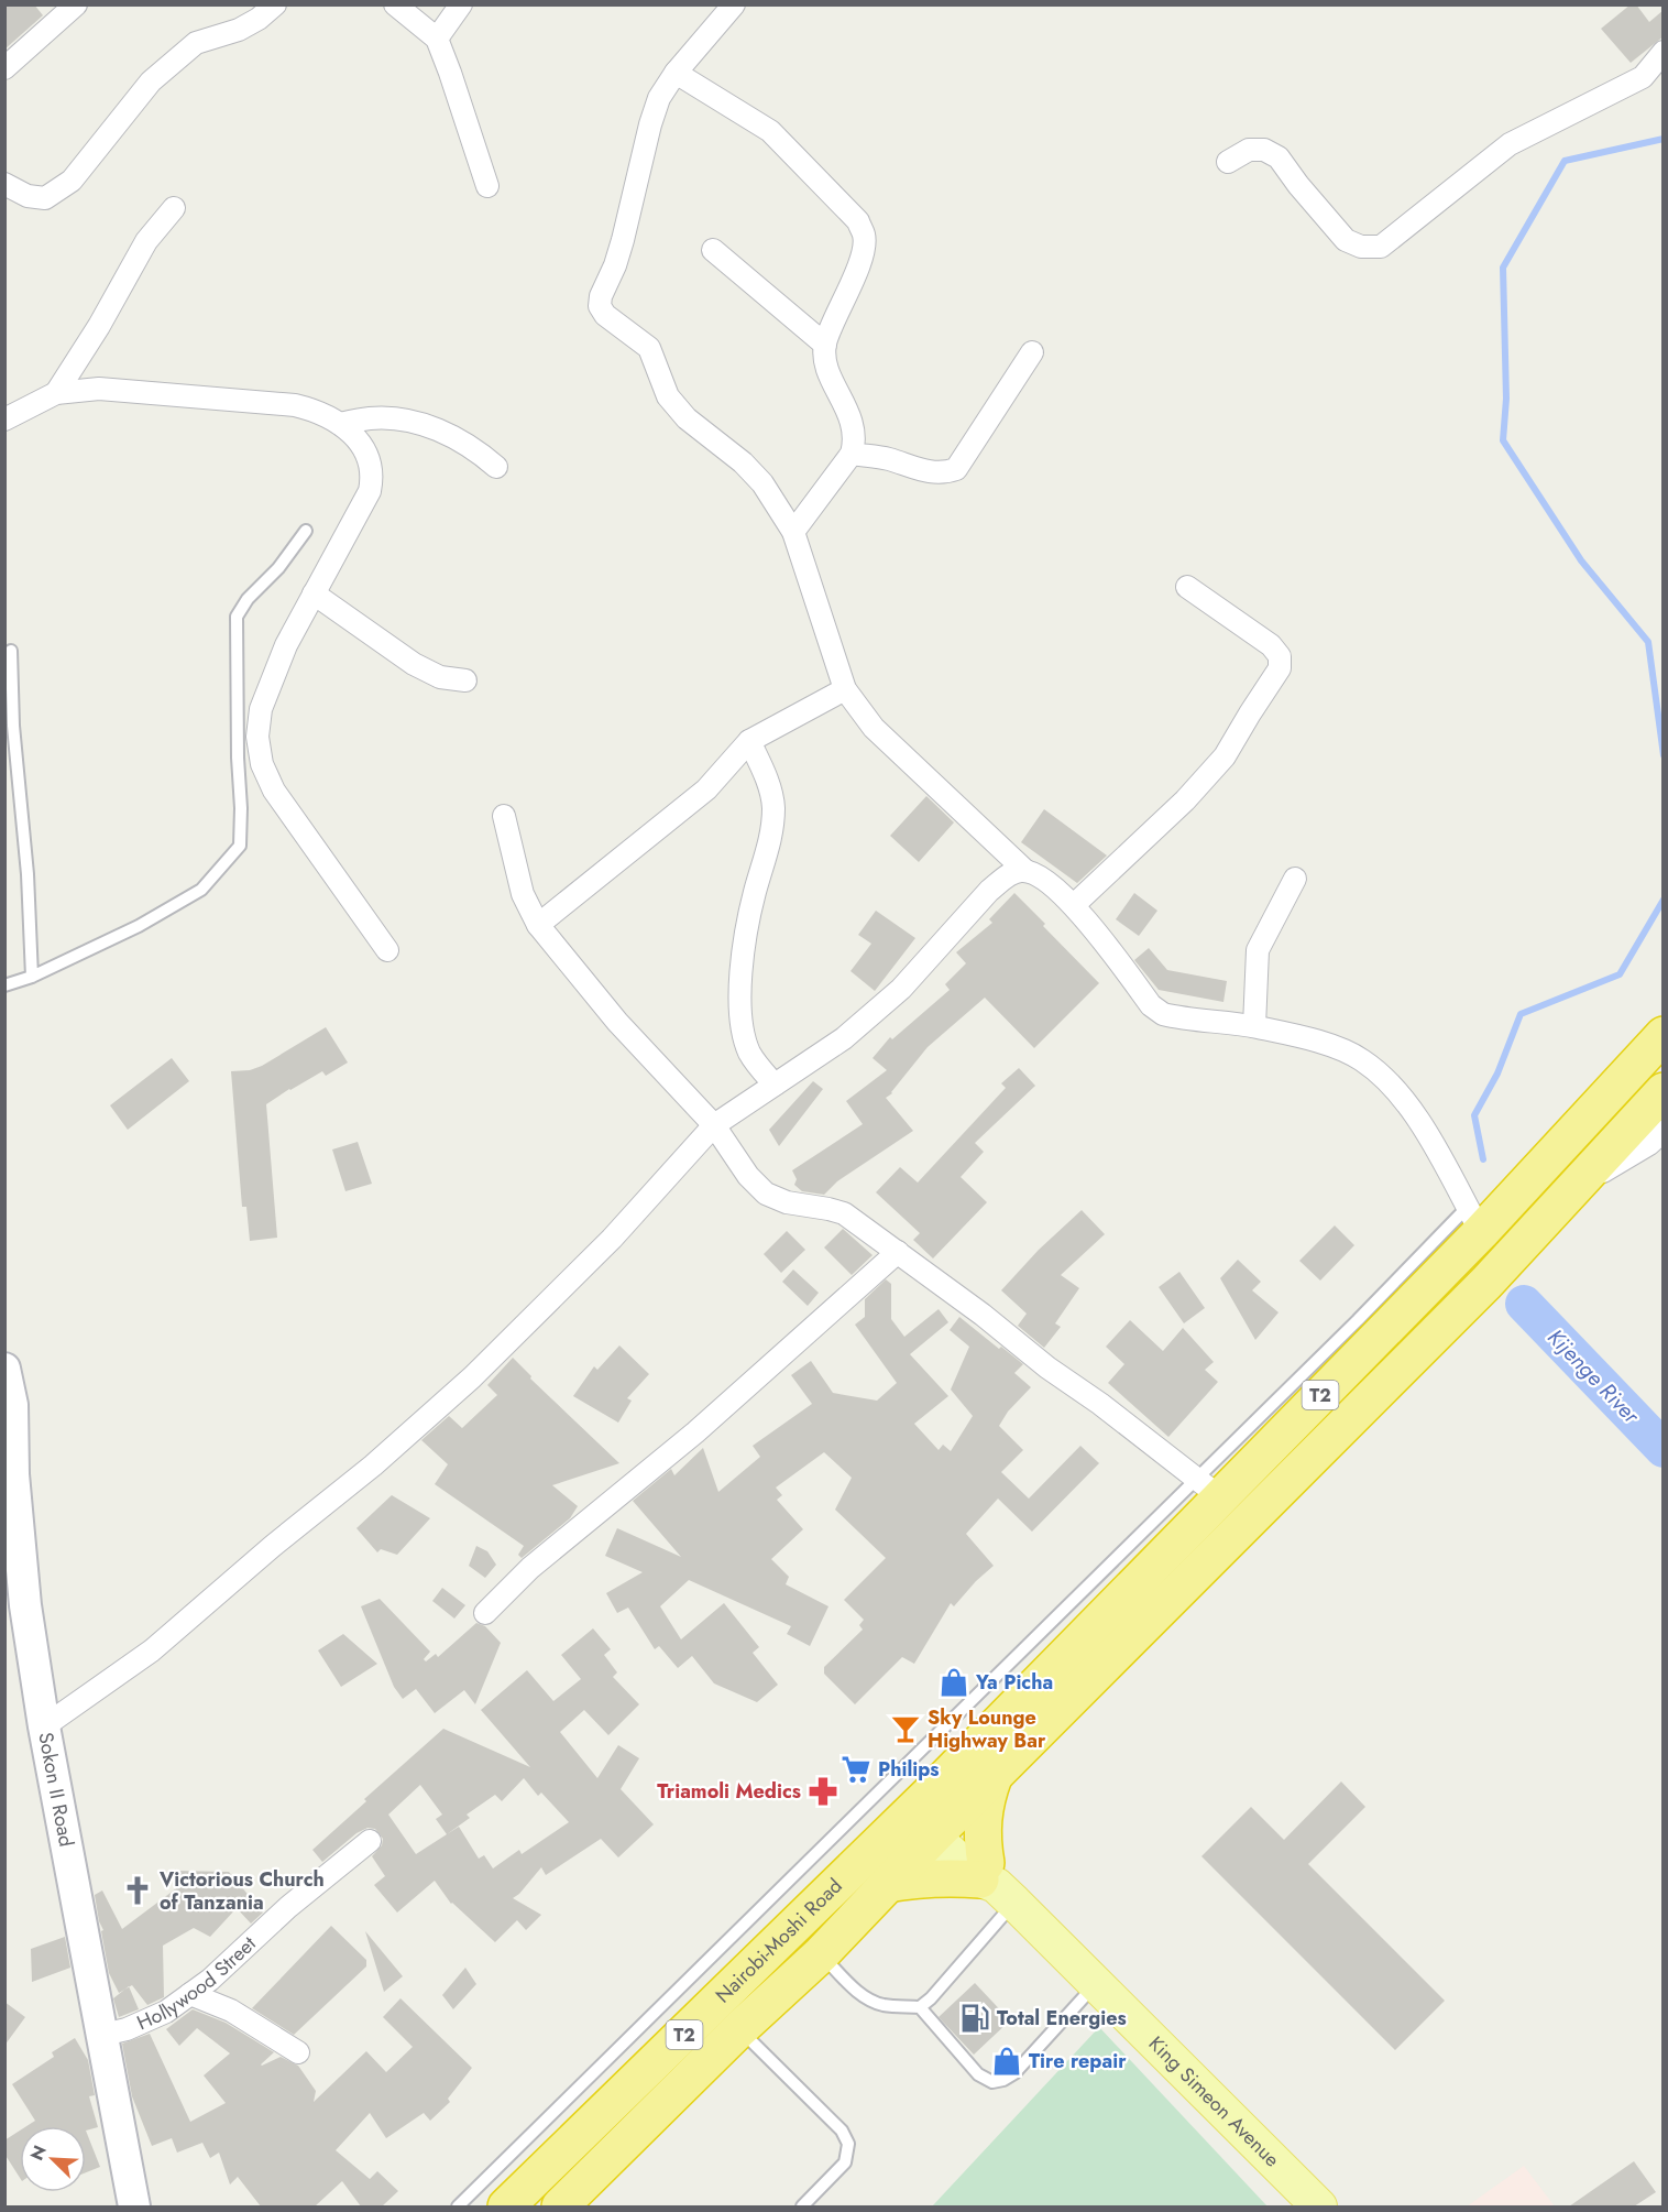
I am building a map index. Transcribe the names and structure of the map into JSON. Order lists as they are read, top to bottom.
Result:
{
  "streets": {
    "highway": ["T2", "Nairobi-Moshi Road"],
    "main road": ["King Simeon Avenue"],
    "street": ["Sokon II Road", "Hollywood Street"]
  },
  "crossings": [
    ["T2", "Nairobi-Moshi Road"],
    ["T2", "King Simeon Avenue"],
    ["Sokon II Road", "Hollywood Street"],
    ["Nairobi-Moshi Road", "King Simeon Avenue"]
  ],
  "water": ["Kijenge River"],
  "places": {
    "shop": ["Ya Picha", "Tire repair"],
    "bar": ["Sky Lounge Highway Bar"],
    "supermarket": ["Philips"],
    "pharmacy": ["Triamoli Medics"],
    "church": ["Victorious Church of Tanzania"],
    "fuel station": ["Total Energies"]
  },
  "north": "top left"
}
